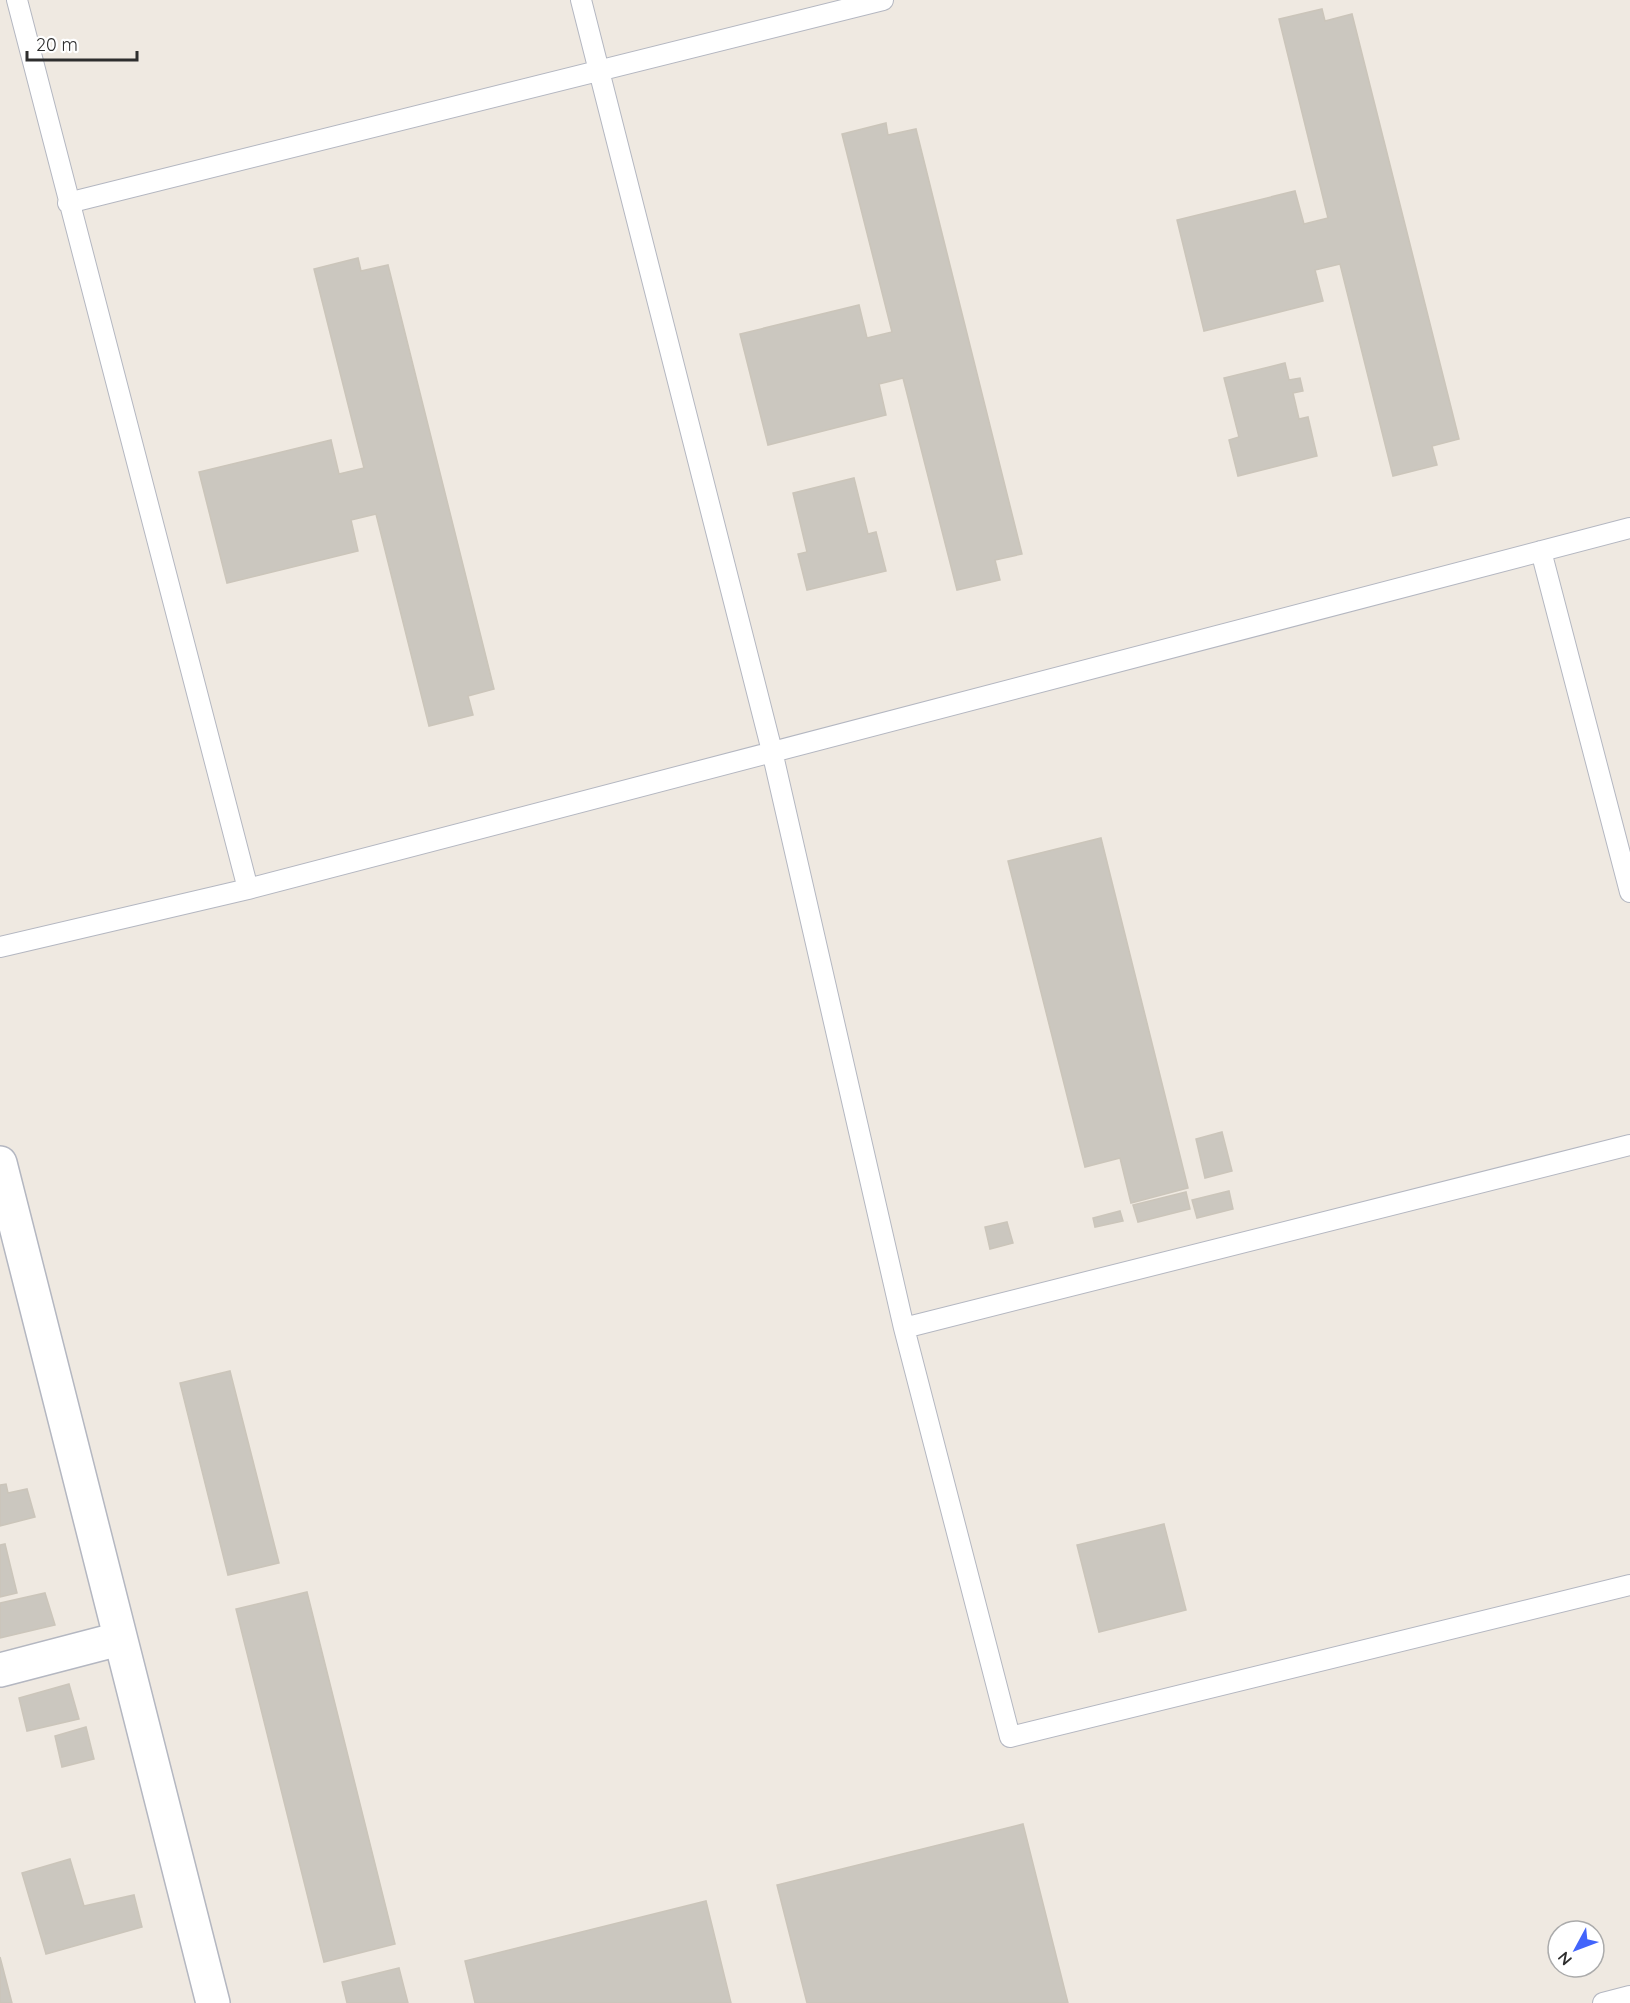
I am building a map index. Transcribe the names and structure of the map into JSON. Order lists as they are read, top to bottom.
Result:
{
  "scale_bar": "20 m",
  "north": "bottom left"
}
